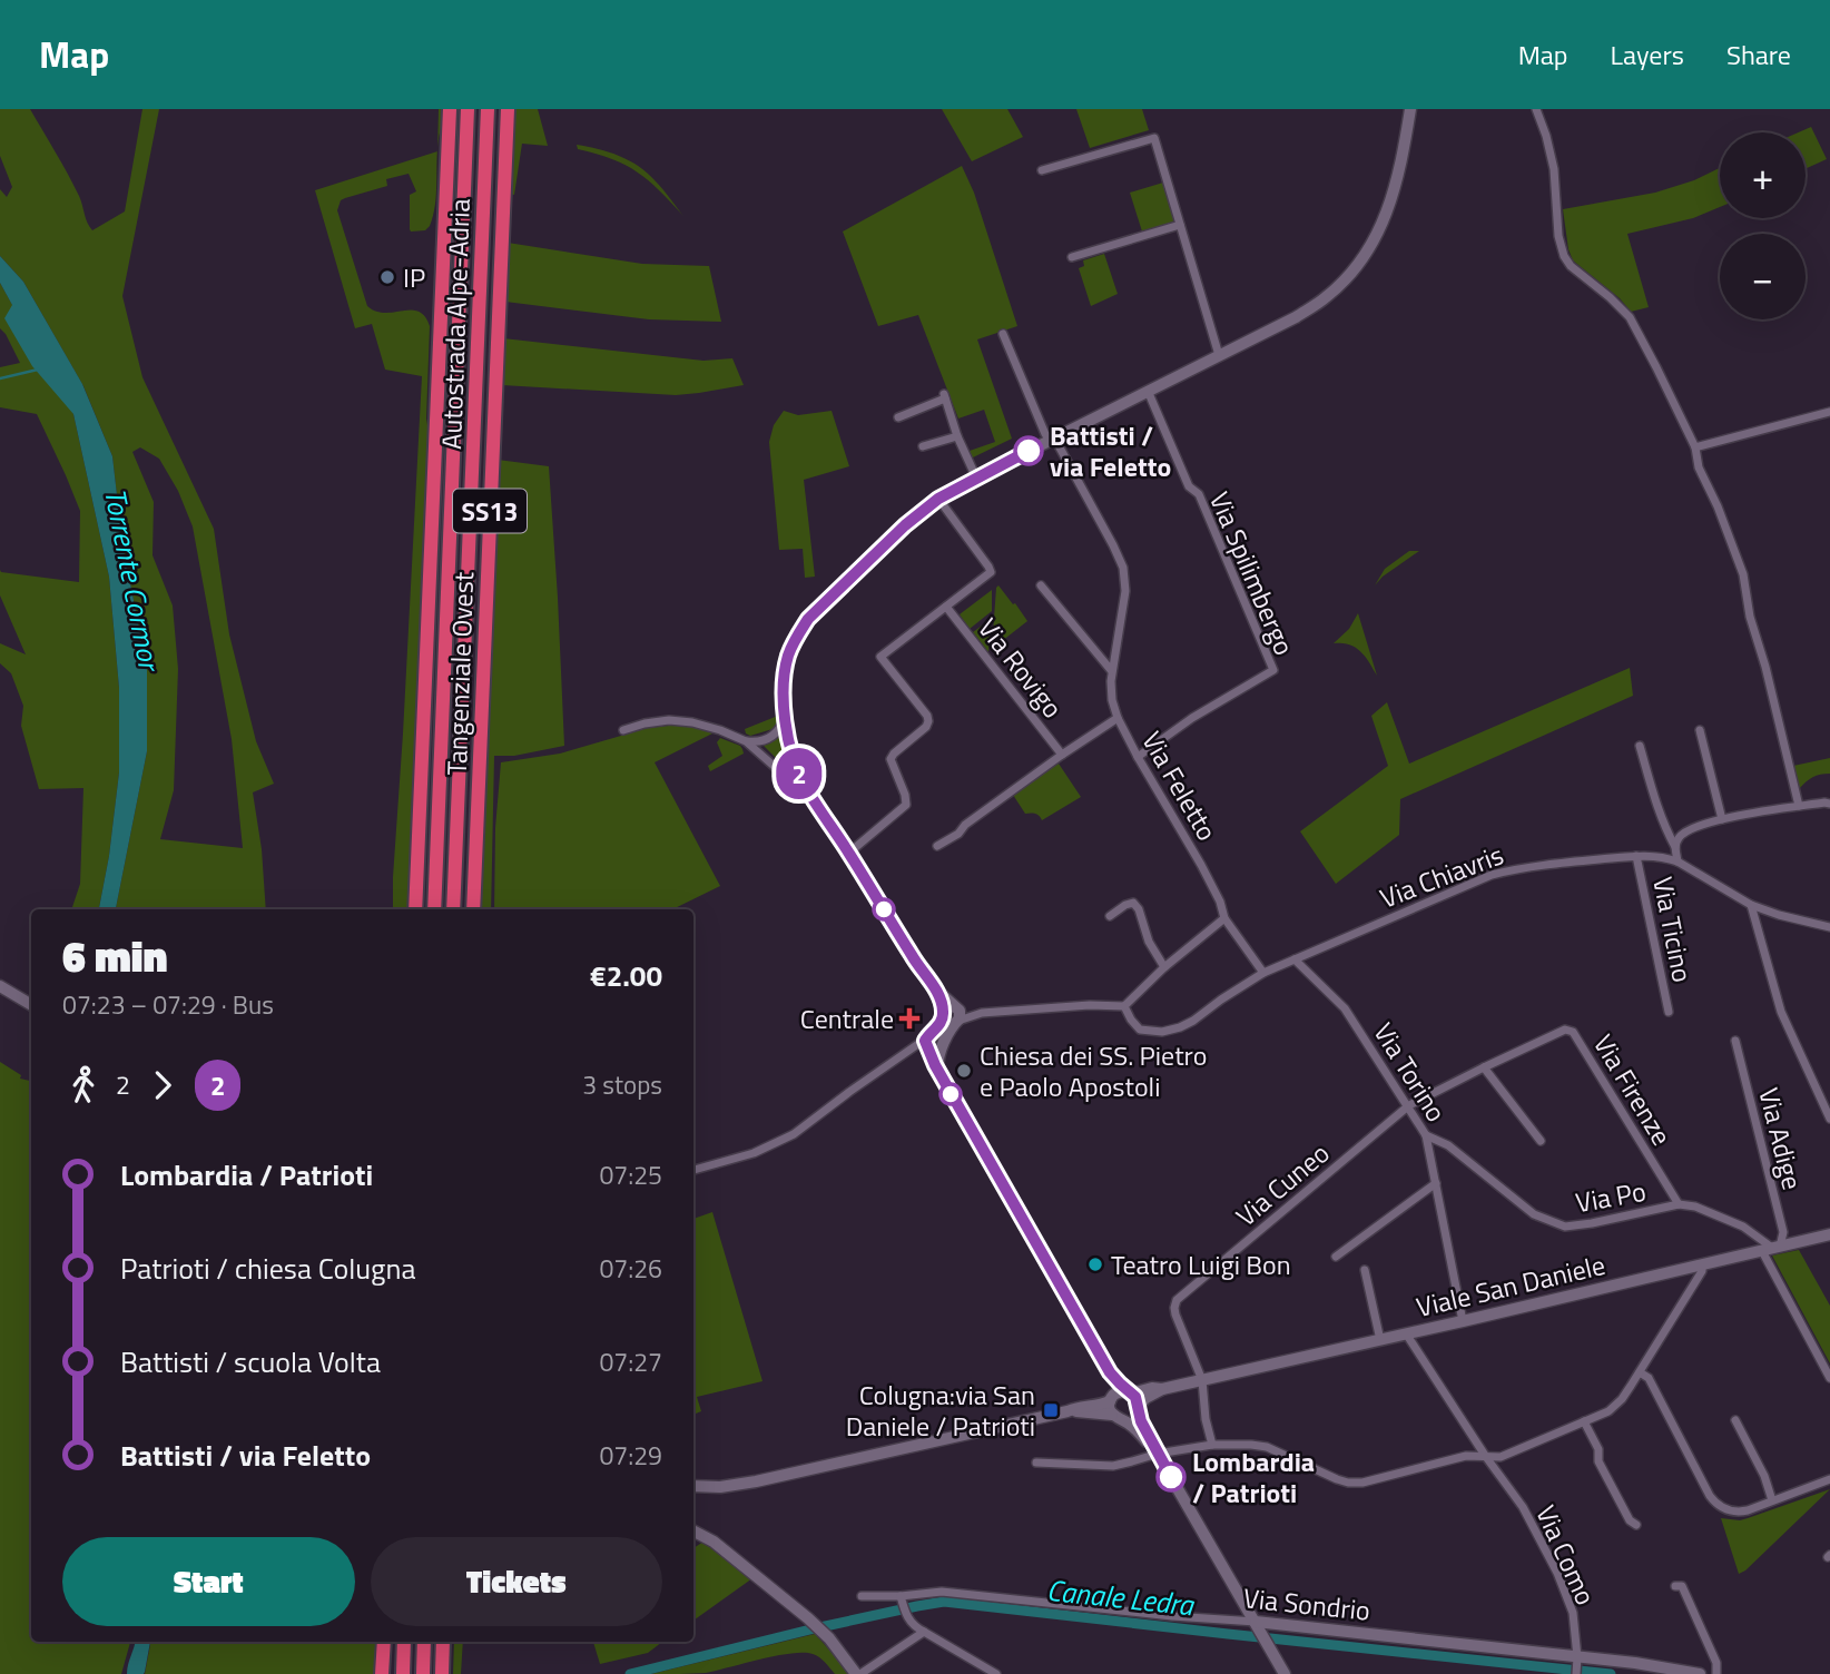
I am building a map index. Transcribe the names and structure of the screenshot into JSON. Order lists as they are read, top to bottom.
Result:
{
  "streets": {
    "highway": ["Autostrada Alpe-Adria", "SS13", "Tangenziale Ovest"],
    "street": [
      "Via Spilimbergo",
      "Via Rovigo",
      "Via Feletto",
      "Via Chiavris",
      "Via Ticino",
      "Via Torino",
      "Via Firenze",
      "Via Adige",
      "Via Cuneo",
      "Via Po",
      "Viale San Daniele",
      "Via Como",
      "Via Sondrio"
    ]
  },
  "crossings": [
    ["Via Spilimbergo", "Via Feletto"],
    ["Via Rovigo", "Via Feletto"],
    ["Via Feletto", "Via Chiavris"],
    ["Via Chiavris", "Via Ticino"],
    ["Via Chiavris", "Via Torino"],
    ["Via Torino", "Via Firenze"],
    ["Via Torino", "Via Cuneo"],
    ["Via Torino", "Via Po"],
    ["Via Torino", "Viale San Daniele"],
    ["Via Firenze", "Via Cuneo"],
    ["Via Firenze", "Via Po"],
    ["Via Adige", "Via Po"],
    ["Via Adige", "Viale San Daniele"],
    ["Via Cuneo", "Viale San Daniele"],
    ["Via Po", "Viale San Daniele"],
    ["Viale San Daniele", "Via Como"],
    ["Via Como", "Via Sondrio"]
  ],
  "water": ["Torrente Cormor", "Canale Ledra"],
  "places": {
    "other": [
      "IP",
      "Battisti / via Feletto",
      "Chiesa dei SS. Pietro e Paolo Apostoli",
      "Teatro Luigi Bon",
      "Lombardia / Patrioti"
    ],
    "health": ["Centrale"],
    "transit": ["Colugna:via San Daniele / Patrioti"]
  },
  "lines": ["bus line 2"],
  "page": {
    "header": "Map",
    "nav": ["Map", "Layers", "Share"],
    "on_map": "2",
    "map_buttons": ["+", "−"],
    "heading": ["6 min", "07:23 – 07:29 · Bus", "€2.00"],
    "legs": ["2", "2", "3 stops"],
    "list": [
      {
        "name": "Lombardia / Patrioti",
        "value": "07:25"
      },
      {
        "name": "Patrioti / chiesa Colugna",
        "value": "07:26"
      },
      {
        "name": "Battisti / scuola Volta",
        "value": "07:27"
      },
      {
        "name": "Battisti / via Feletto",
        "value": "07:29"
      }
    ],
    "buttons": ["Start", "Tickets"]
  }
}
